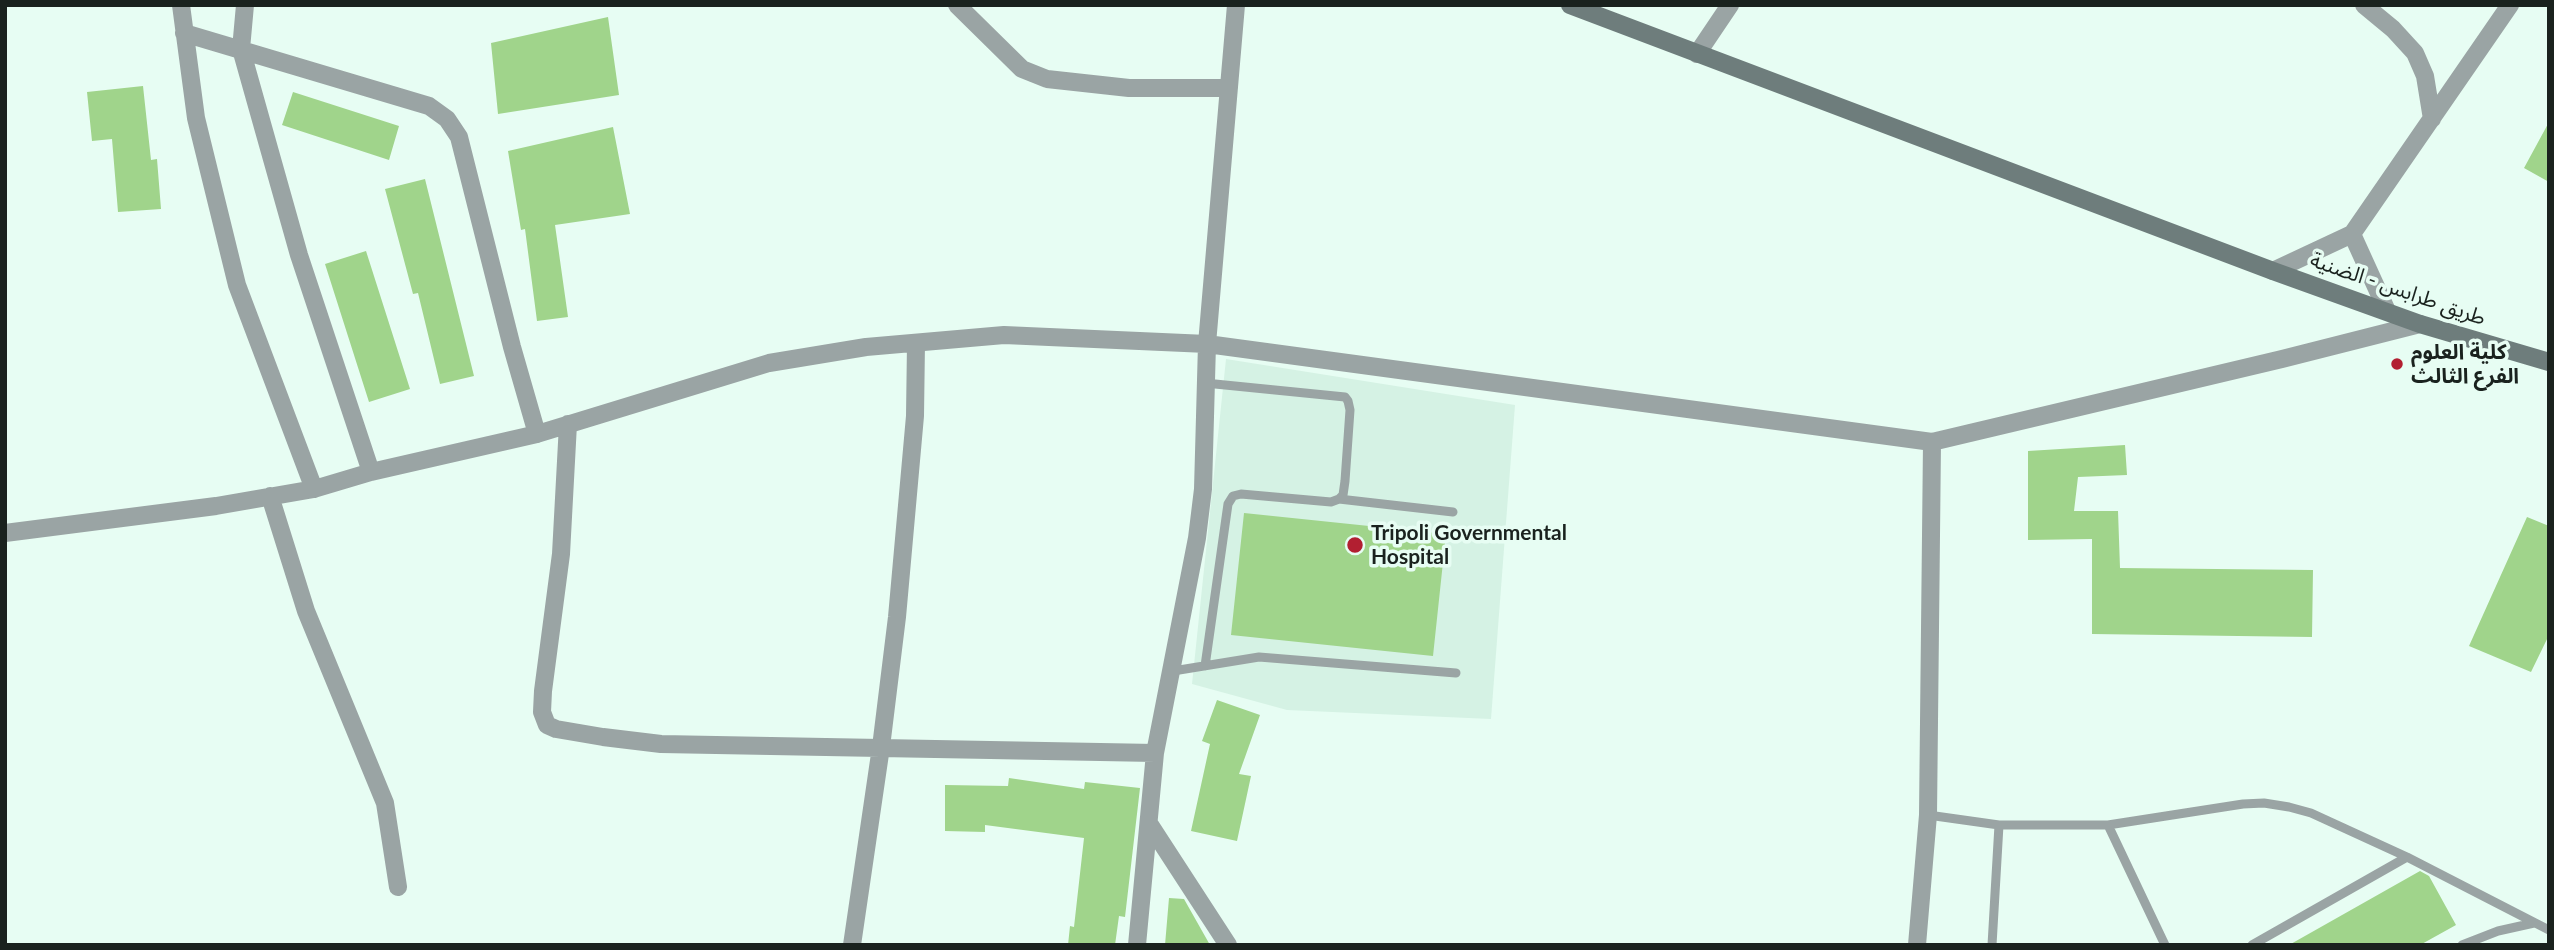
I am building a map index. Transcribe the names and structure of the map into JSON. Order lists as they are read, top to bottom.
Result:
{
  "streets": {
    "main road": ["طريق طرابس - الضنية"]
  },
  "places": ["كلية العلوم الفرع الثالث", "Tripoli Governmental Hospital"]
}
